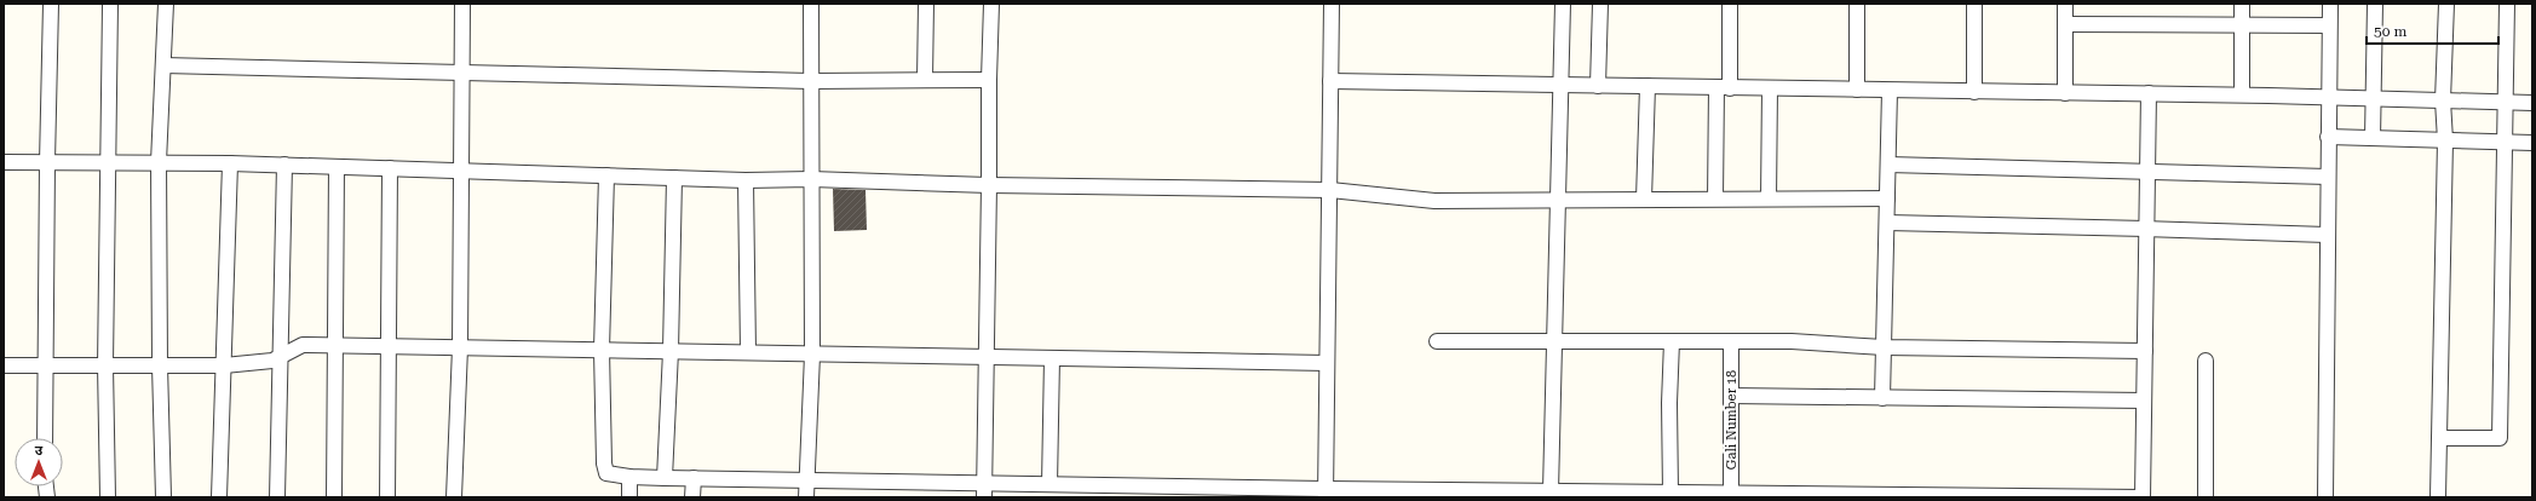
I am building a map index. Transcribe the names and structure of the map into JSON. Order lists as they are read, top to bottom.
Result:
{
  "streets": {
    "street": ["Gali Number 18"]
  },
  "scale_bar": "50 m",
  "north": "top"
}
